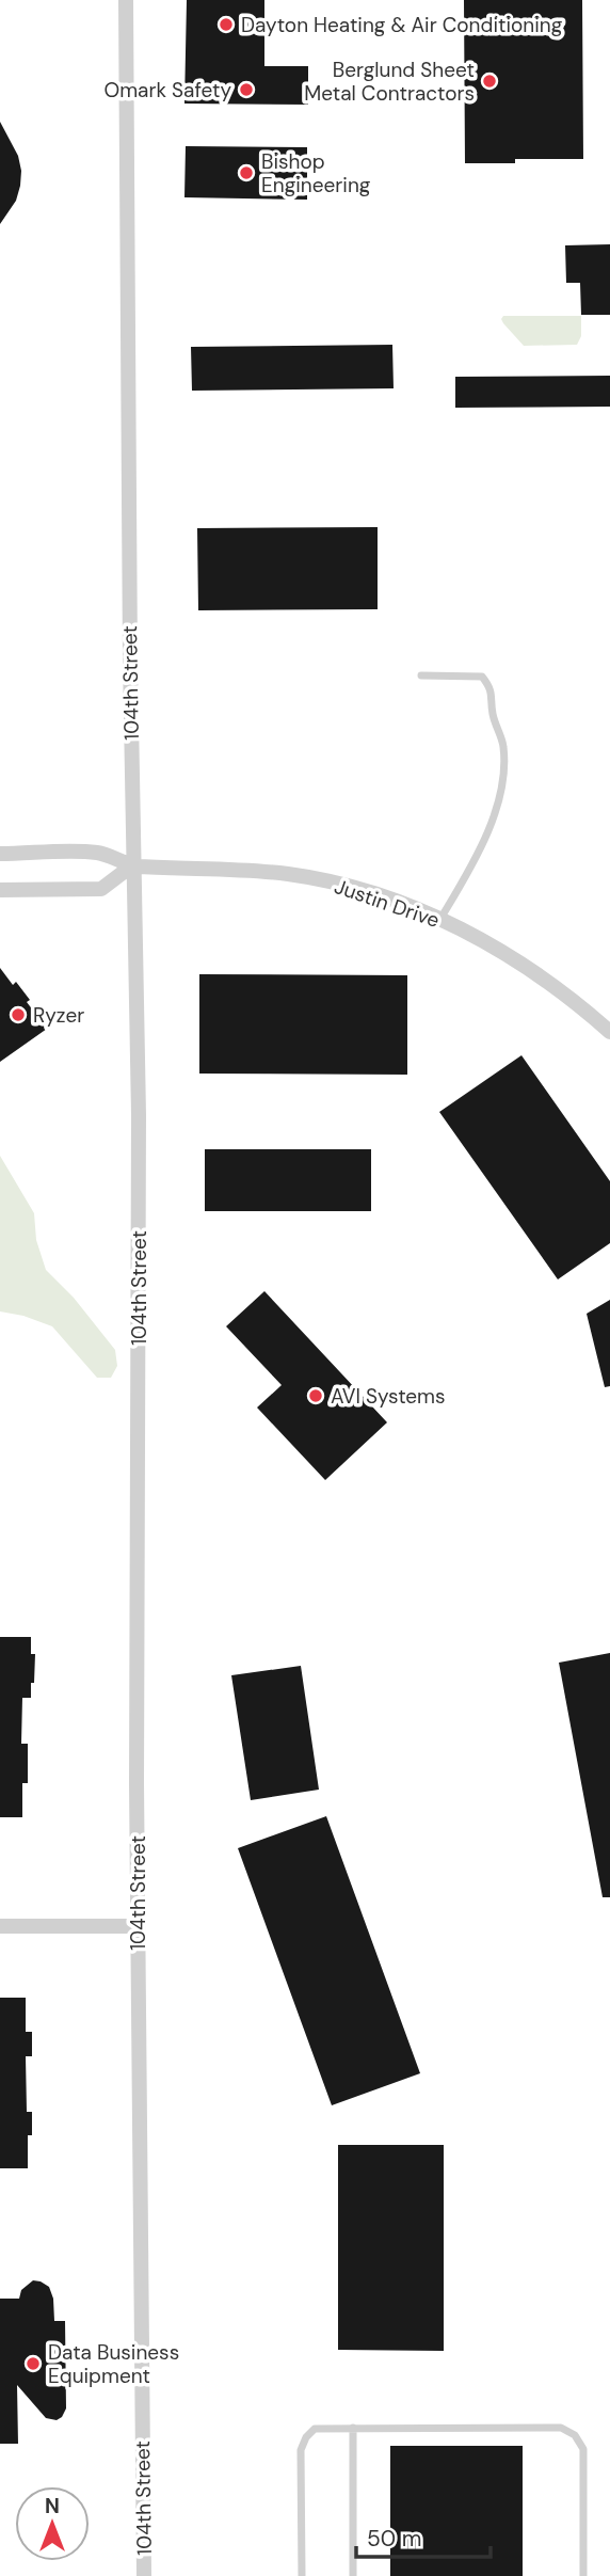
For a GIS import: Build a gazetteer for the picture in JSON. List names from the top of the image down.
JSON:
{
  "streets": {
    "street": ["104th Street", "Justin Drive"]
  },
  "crossings": [
    ["104th Street", "Justin Drive"]
  ],
  "places": [
    "Dayton Heating & Air Conditioning",
    "Berglund Sheet Metal Contractors",
    "Omark Safety",
    "Bishop Engineering",
    "Ryzer",
    "AVI Systems",
    "Data Business Equipment"
  ],
  "scale_bar": "50 m",
  "north": "top"
}
